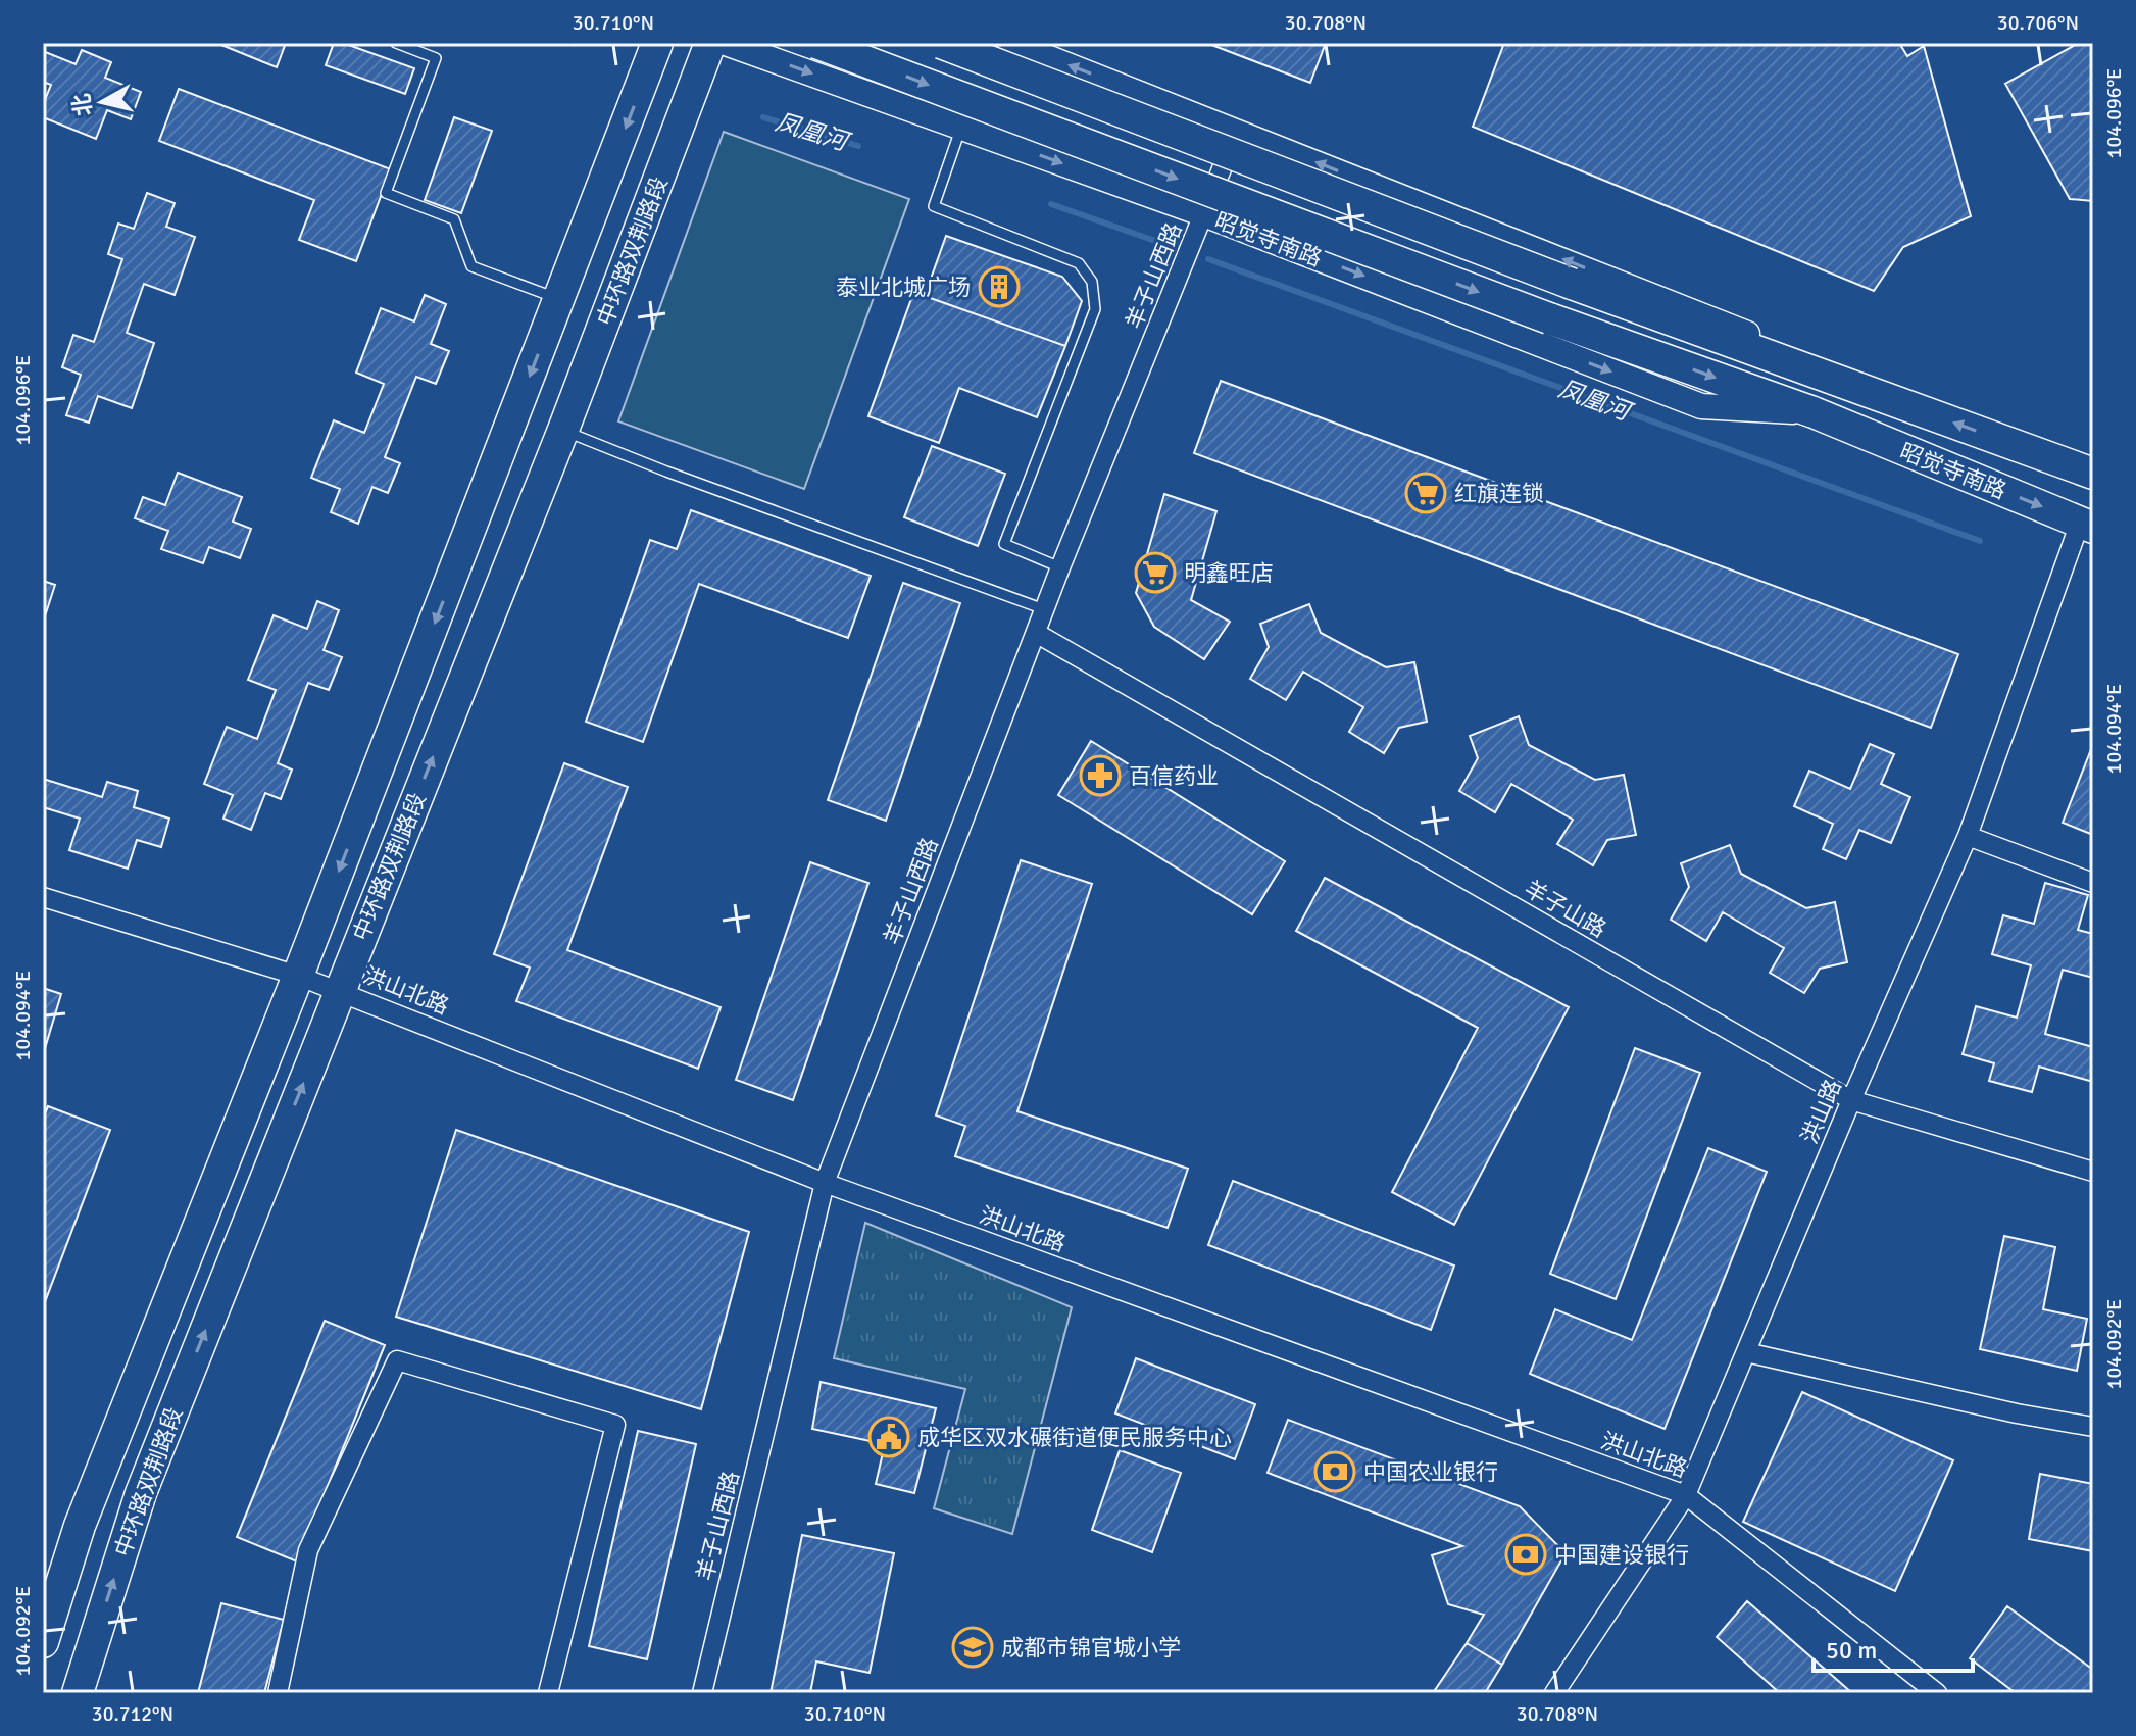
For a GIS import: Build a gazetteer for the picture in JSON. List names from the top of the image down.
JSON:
{
  "streets": {
    "main road": ["昭觉寺南路", "中环路双荆路段"],
    "street": [
      "羊子山西路",
      "羊子山路",
      "洪山北路",
      "洪山路"
    ]
  },
  "crossings": [
    ["昭觉寺南路", "羊子山西路"],
    ["昭觉寺南路", "洪山路"],
    ["中环路双荆路段", "洪山北路"],
    ["羊子山西路", "羊子山路"],
    ["羊子山西路", "洪山北路"],
    ["羊子山路", "洪山路"],
    ["洪山北路", "洪山路"]
  ],
  "water": ["凤凰河"],
  "places": {
    "building": ["泰业北城广场"],
    "supermarket": ["红旗连锁", "明鑫旺店"],
    "pharmacy": ["百信药业"],
    "public building": ["成华区双水碾街道便民服务中心"],
    "bank": ["中国农业银行", "中国建设银行"],
    "school or university": ["成都市锦官城小学"]
  },
  "scale_bar": "50 m",
  "north": "left",
  "coordinates": [
    "30.710°N",
    "30.708°N",
    "30.706°N",
    "104.096°E",
    "104.094°E",
    "104.092°E",
    "30.712°N"
  ]
}
